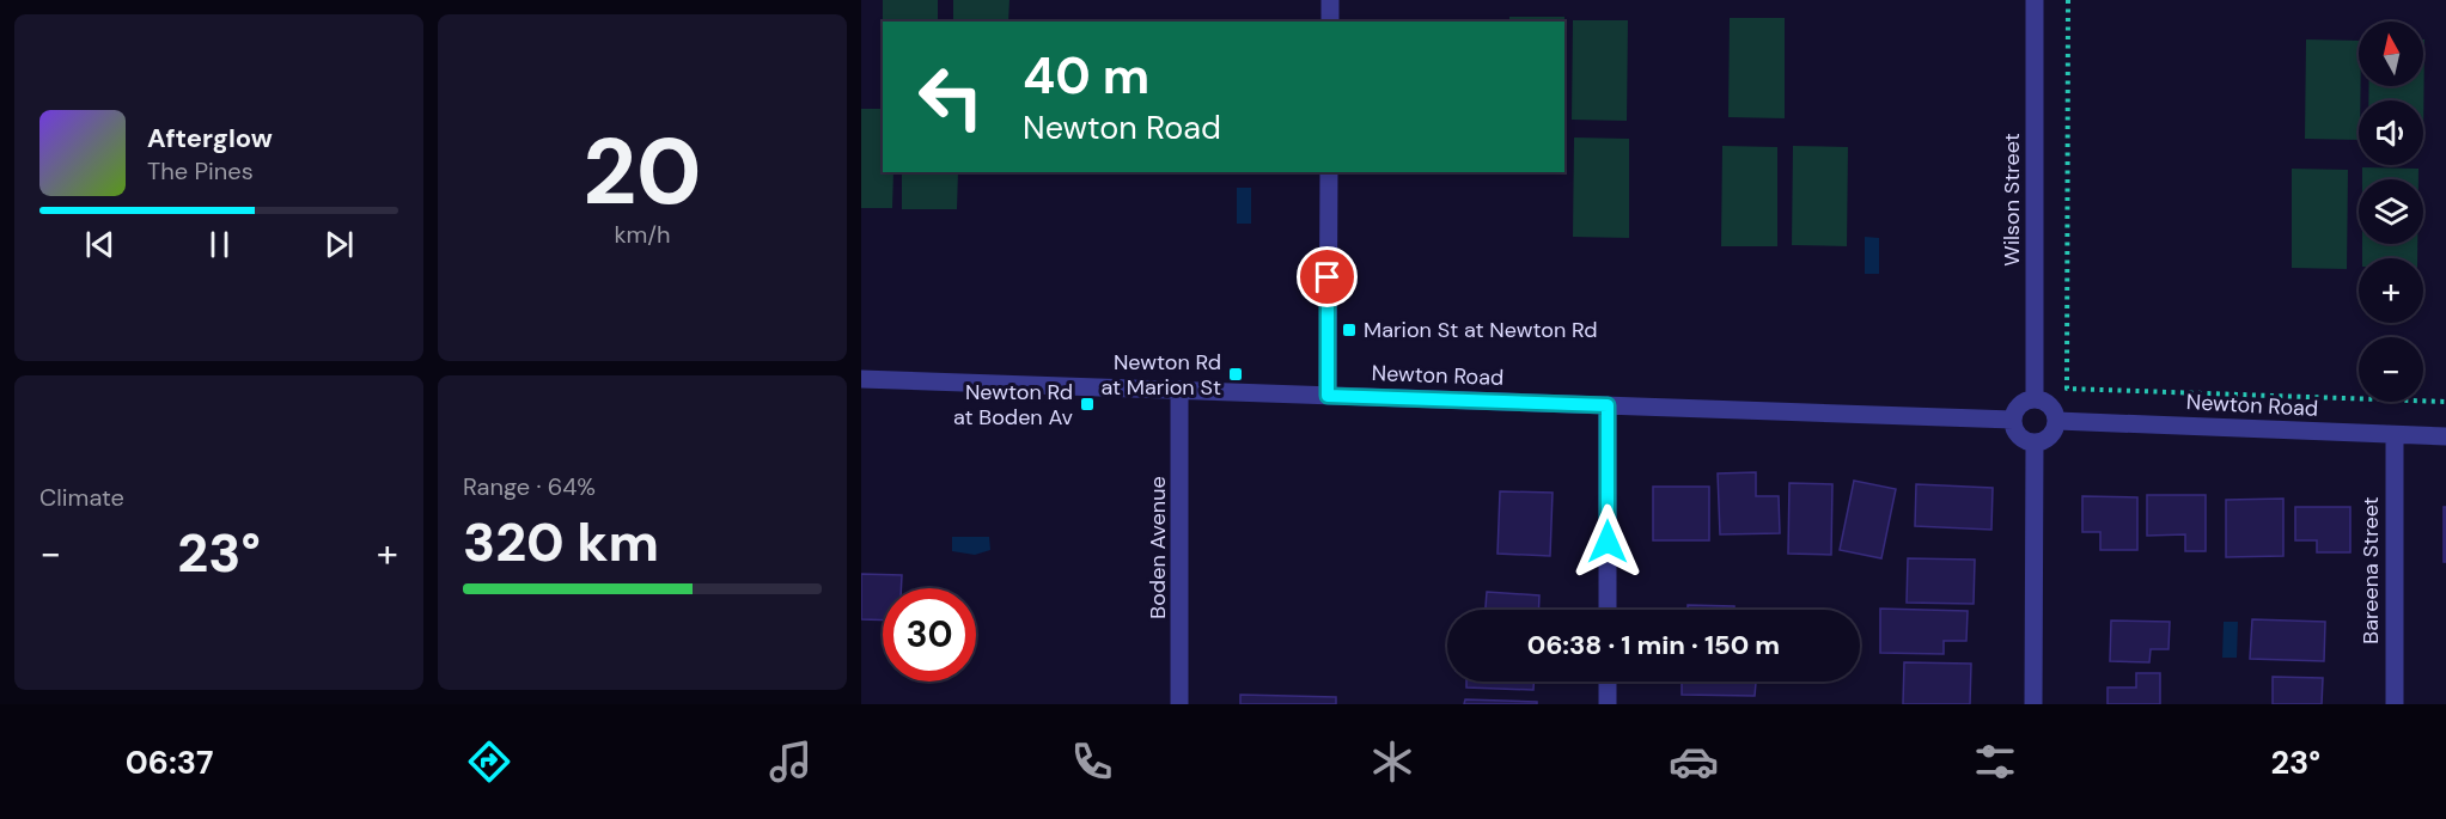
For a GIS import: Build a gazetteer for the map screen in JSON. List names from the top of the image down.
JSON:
{
  "streets": {
    "street": [
      "Wilson Street",
      "Newton Road",
      "Boden Avenue",
      "Bareena Street"
    ]
  },
  "crossings": [
    ["Wilson Street", "Newton Road"],
    ["Newton Road", "Boden Avenue"],
    ["Newton Road", "Bareena Street"]
  ],
  "places": {
    "transit": ["Marion St at Newton Rd", "Newton Rd at Marion St", "Newton Rd at Boden Av"]
  },
  "north": "top",
  "page": {
    "tile": [
      ["20", "km/h"],
      "Climate",
      ["Range · 64%", "320 km"]
    ],
    "map_buttons": ["+", "−"],
    "turn": ["40 m", "Newton Road"],
    "song": ["Afterglow", "The Pines"],
    "heat": ["−", "23°", "+"],
    "limit": "30",
    "trip": "06:38 · 1 min · 150 m",
    "tabs": ["06:37", "23°"]
  }
}
